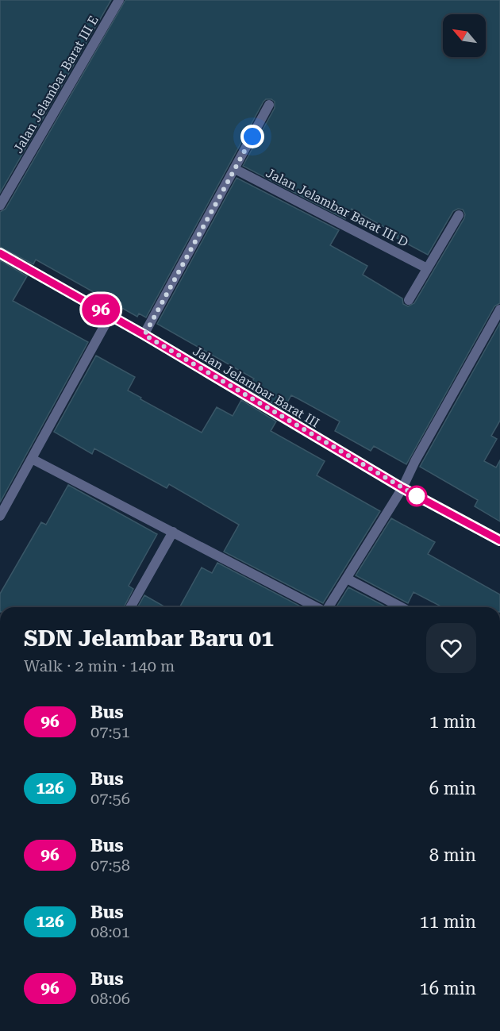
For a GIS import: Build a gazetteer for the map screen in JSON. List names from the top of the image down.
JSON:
{
  "streets": {
    "street": ["Jalan Jelambar Barat III E", "Jalan Jelambar Barat III D", "Jalan Jelambar Barat III"]
  },
  "lines": ["bus line 96"],
  "north": "top left",
  "page": {
    "on_map": "96",
    "heading": ["SDN Jelambar Baru 01", "Walk · 2 min · 140 m"],
    "list": [
      {
        "mark": "96",
        "name": "Bus",
        "note": "07:51",
        "value": "1 min"
      },
      {
        "mark": "126",
        "name": "Bus",
        "note": "07:56",
        "value": "6 min"
      },
      {
        "mark": "96",
        "name": "Bus",
        "note": "07:58",
        "value": "8 min"
      },
      {
        "mark": "126",
        "name": "Bus",
        "note": "08:01",
        "value": "11 min"
      },
      {
        "mark": "96",
        "name": "Bus",
        "note": "08:06",
        "value": "16 min"
      }
    ]
  }
}
